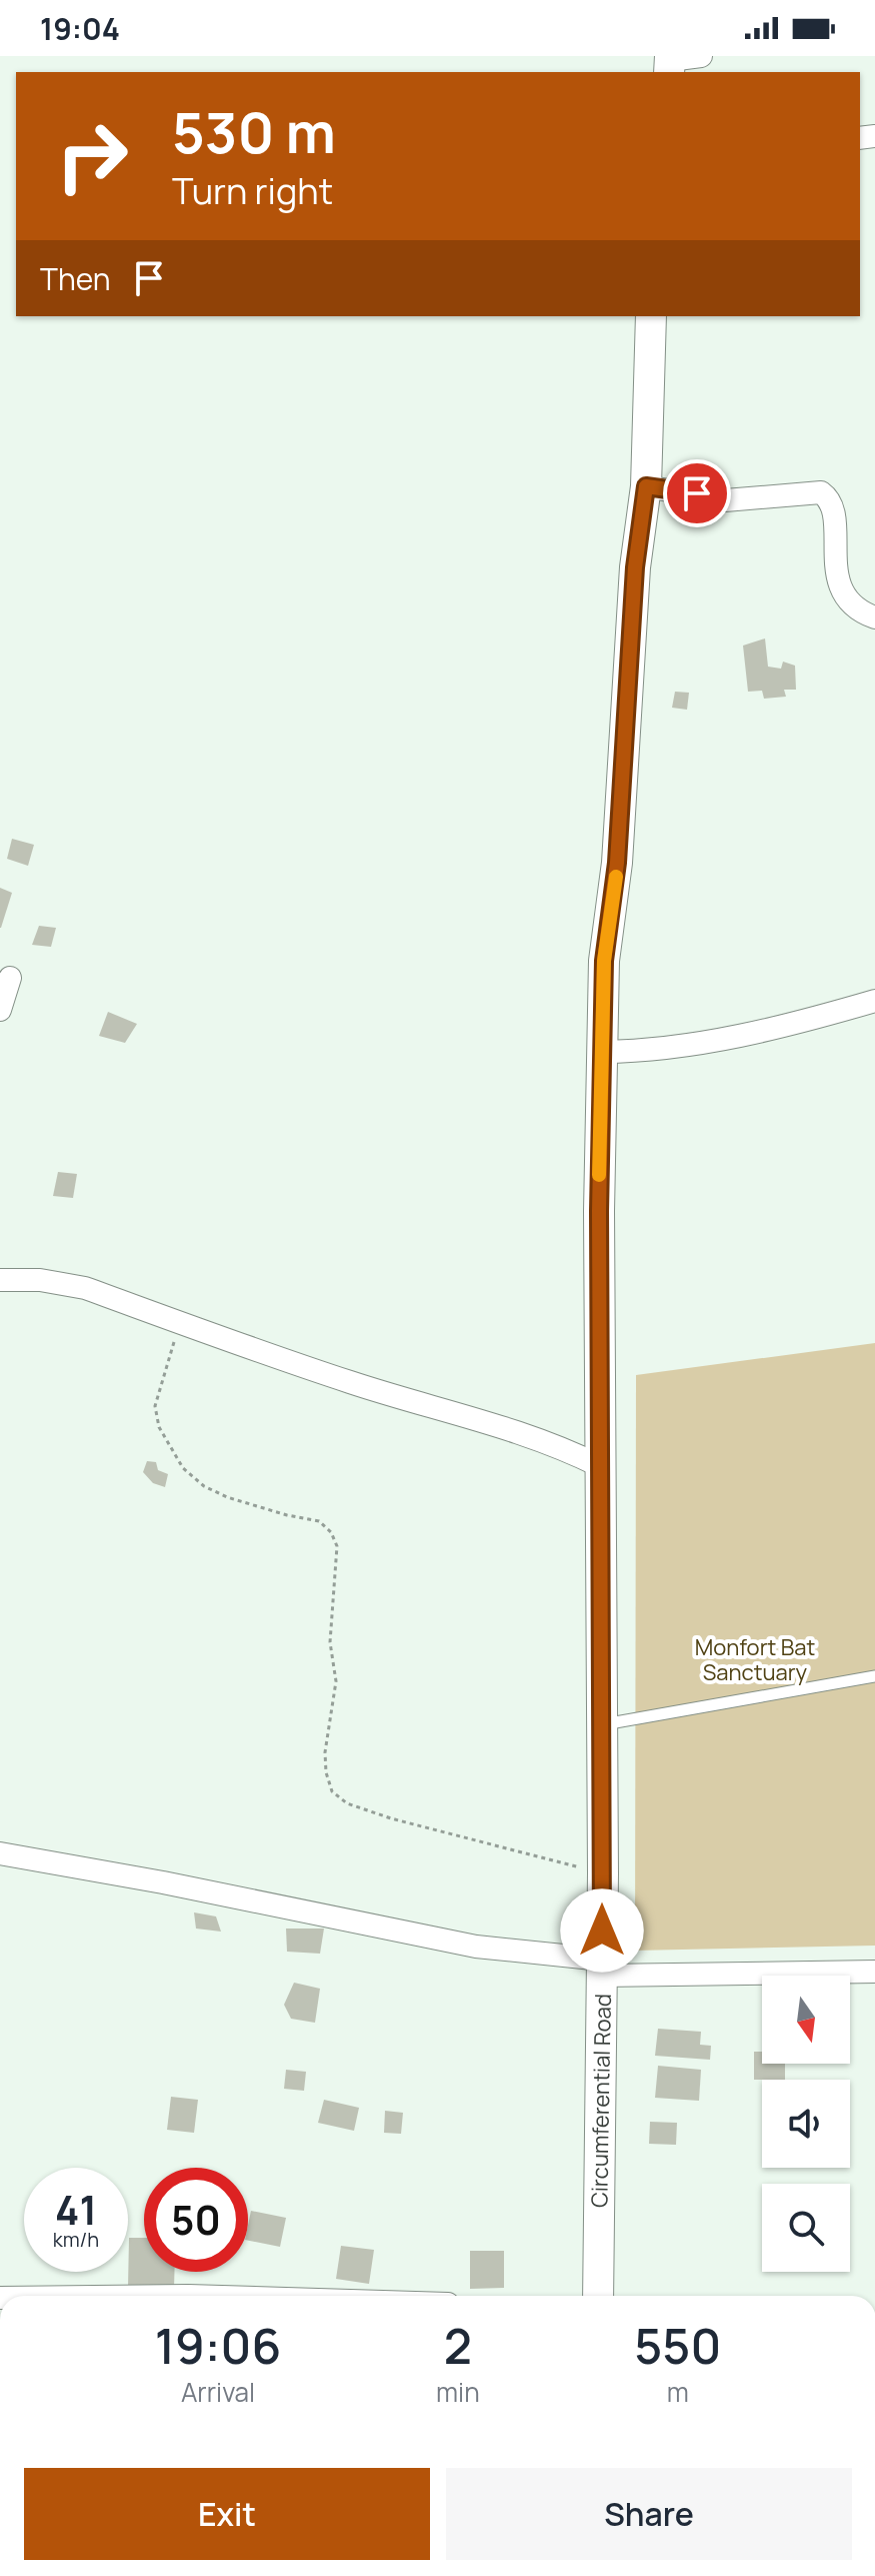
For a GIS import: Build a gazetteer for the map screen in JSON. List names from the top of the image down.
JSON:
{
  "streets": {
    "main road": ["Circumferential Road"]
  },
  "parks": ["Monfort Bat Sanctuary"],
  "north": "bottom",
  "page": {
    "status": "19:04",
    "turn": ["530 m", "Turn right"],
    "then": "Then",
    "speed": "41 km/h",
    "limit": "50",
    "eta": [
      "19:06",
      "Arrival",
      "2",
      "min",
      "550",
      "m"
    ],
    "buttons": ["Exit", "Share"]
  }
}
